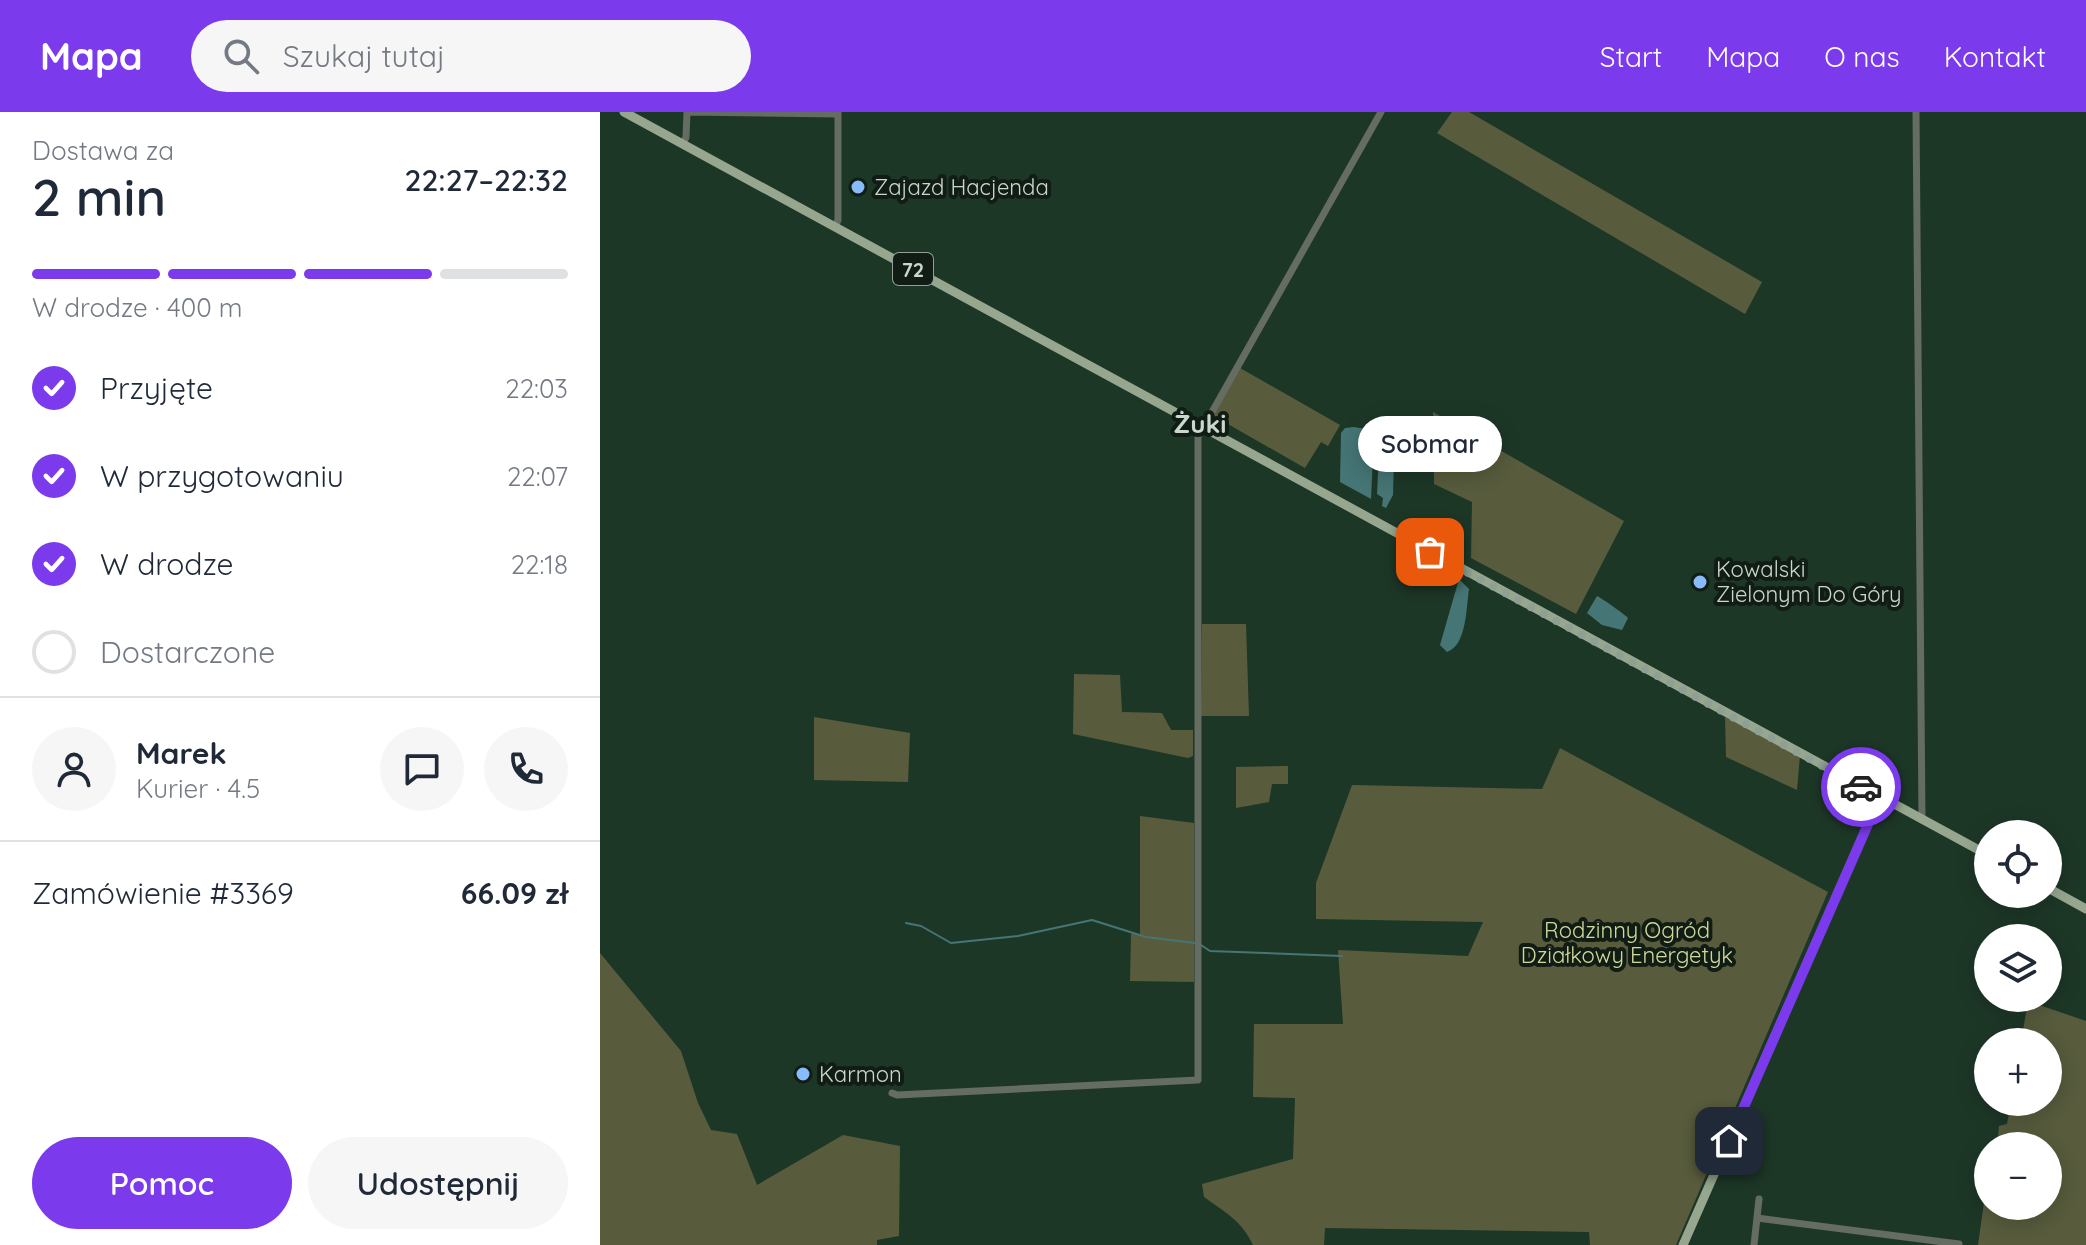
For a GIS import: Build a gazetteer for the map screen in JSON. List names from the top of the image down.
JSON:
{
  "streets": {
    "main road": ["72"]
  },
  "districts": ["Żuki"],
  "parks": ["Rodzinny Ogród Działkowy Energetyk"],
  "places": [
    "Zajazd Hacjenda",
    "Sobmar",
    "Kowalski Zielonym Do Góry",
    "Karmon"
  ],
  "page": {
    "header": "Mapa",
    "search": "Szukaj tutaj",
    "nav": [
      "Start",
      "Mapa",
      "O nas",
      "Kontakt"
    ],
    "heading": ["2 min", "Dostawa za", "22:27–22:32"],
    "panel": [
      "Marek",
      "Kurier · 4.5",
      "Zamówienie #3369",
      "66.09 zł"
    ],
    "bar": "W drodze · 400 m",
    "list": [
      ["Przyjęte", "22:03"],
      ["W przygotowaniu", "22:07"],
      ["W drodze", "22:18"],
      "Dostarczone"
    ],
    "bubble": "Sobmar",
    "map_buttons": ["+", "−"],
    "buttons": ["Pomoc", "Udostępnij"]
  }
}
